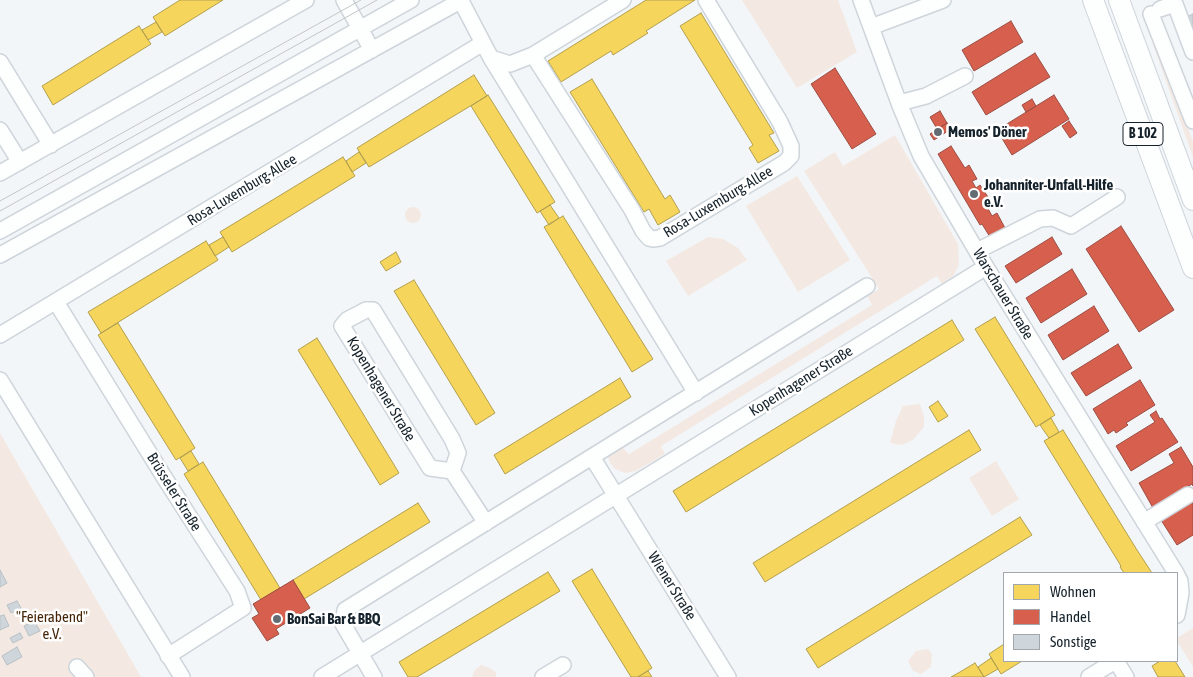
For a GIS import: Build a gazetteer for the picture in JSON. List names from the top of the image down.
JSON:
{
  "streets": {
    "main road": ["B 102"],
    "street": [
      "Rosa-Luxemburg-Allee",
      "Warschauer Straße",
      "Kopenhagener Straße",
      "Brüsseler Straße",
      "Wiener Straße"
    ]
  },
  "crossings": [
    ["Rosa-Luxemburg-Allee", "Brüsseler Straße"],
    ["Warschauer Straße", "Kopenhagener Straße"],
    ["Kopenhagener Straße", "Wiener Straße"]
  ],
  "parks": ["\"Feierabend\" e.V."],
  "places": ["Memos' Döner", "Johanniter-Unfall-Hilfe e.V.", "BonSai Bar & BBQ"],
  "legend": ["Wohnen", "Handel", "Sonstige"]
}
